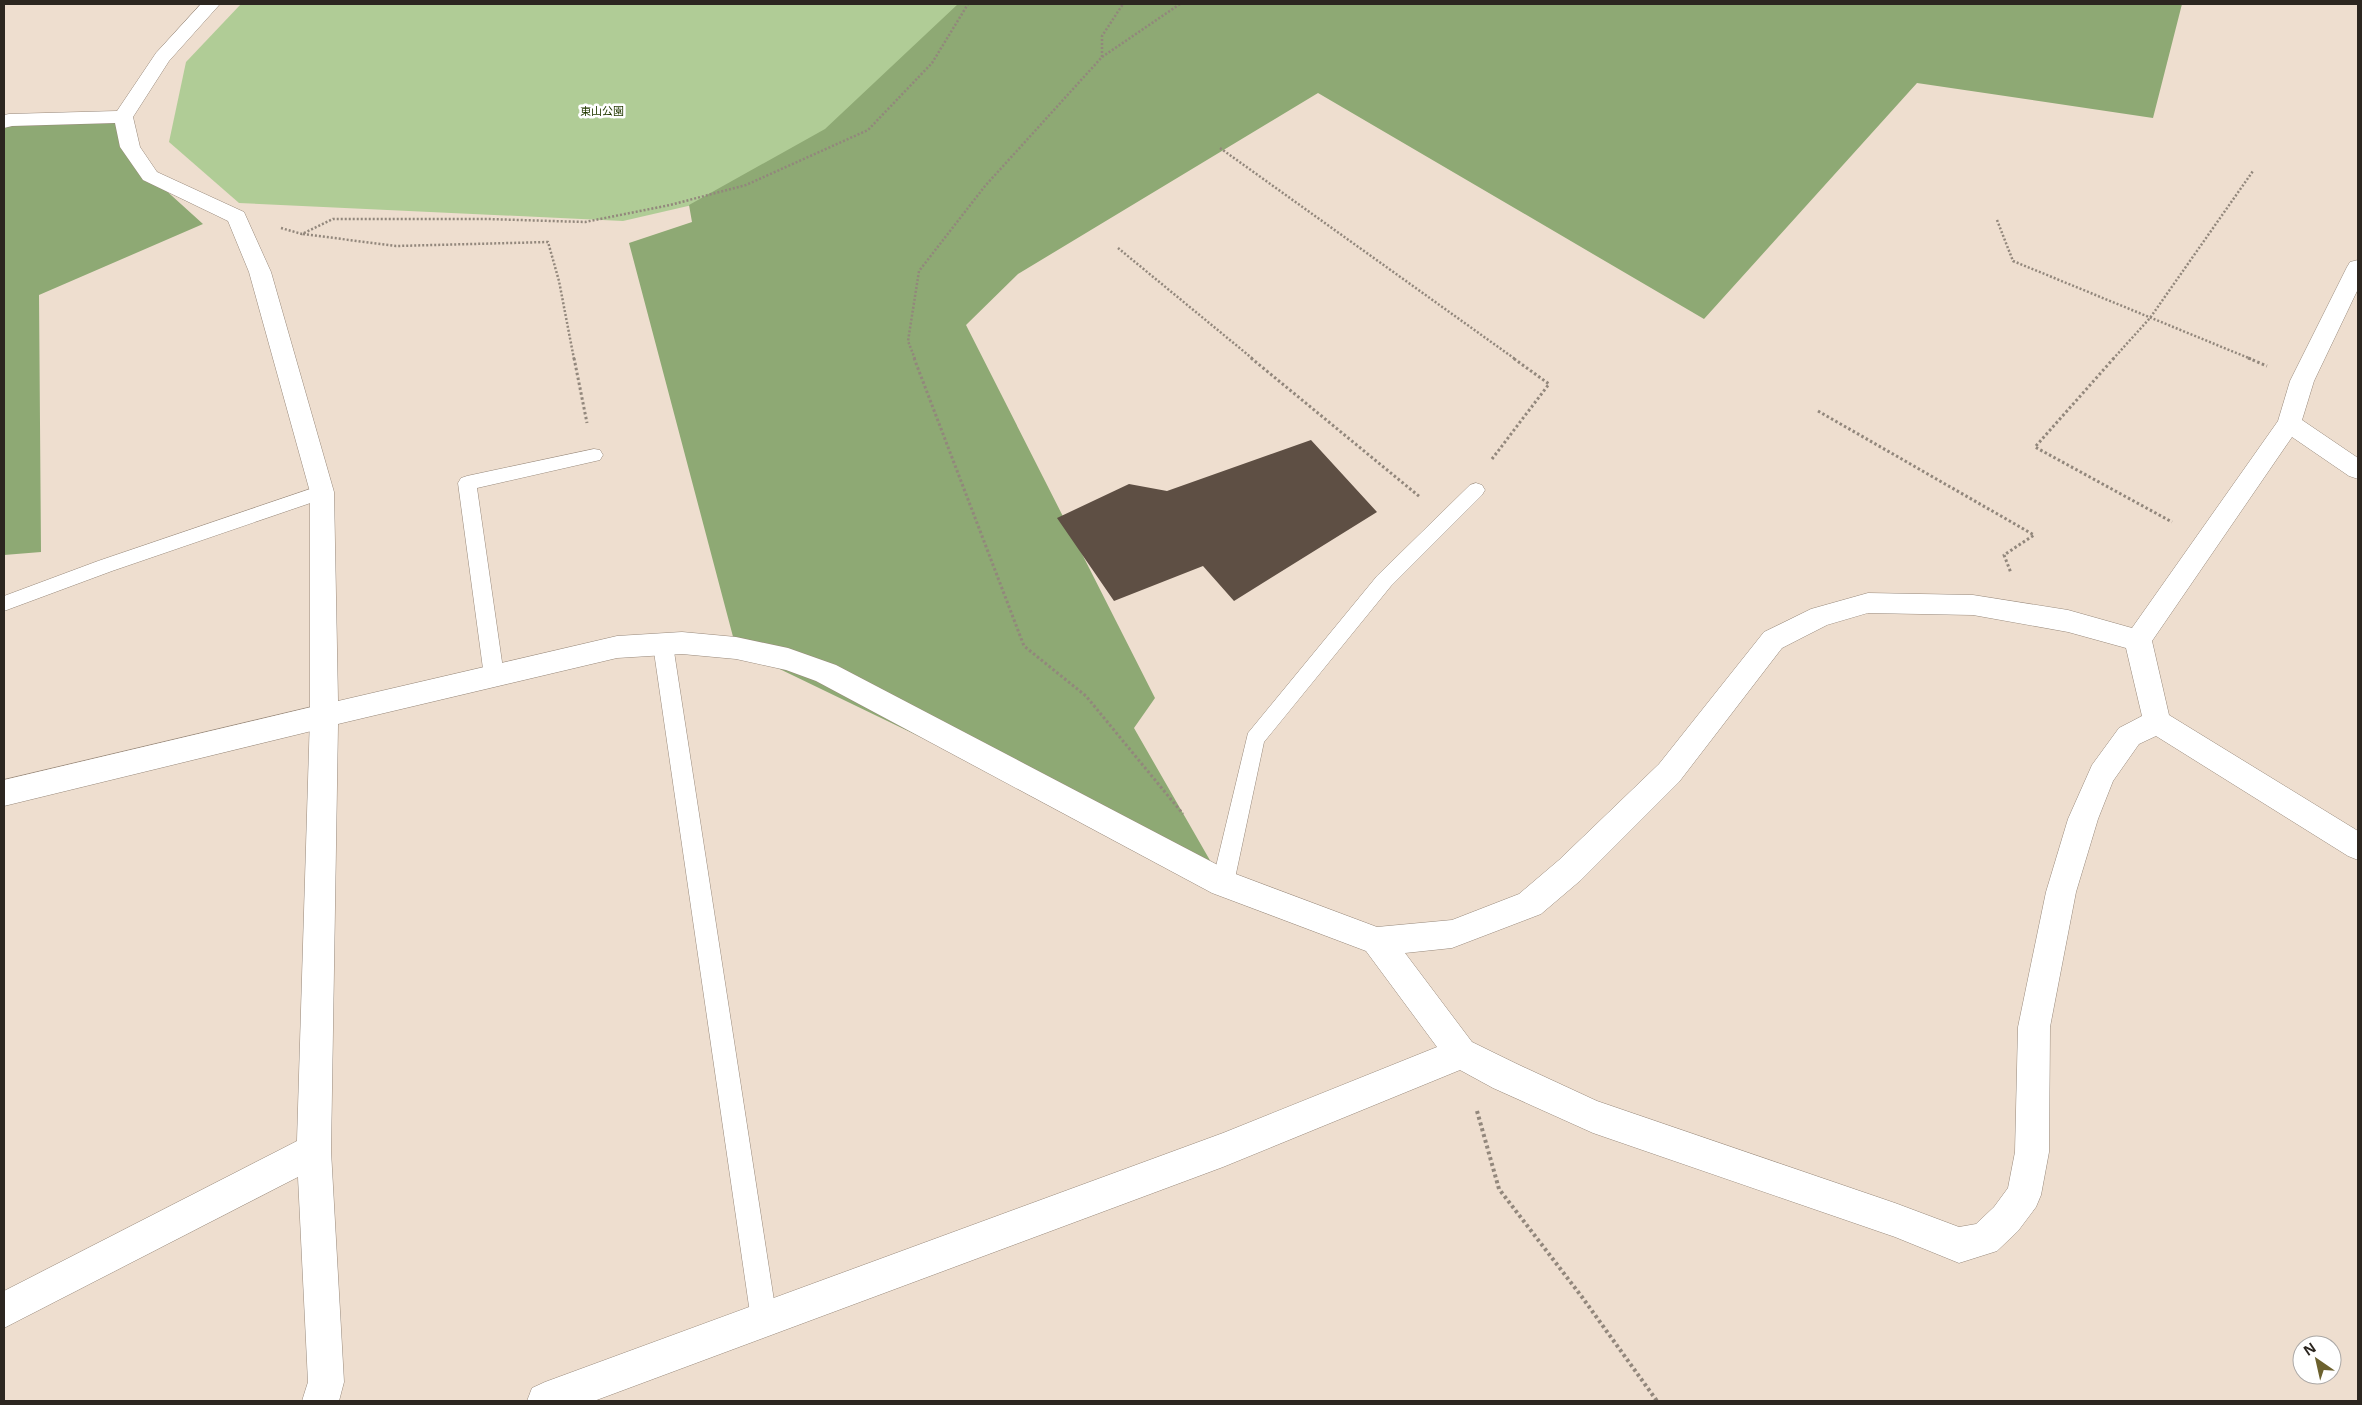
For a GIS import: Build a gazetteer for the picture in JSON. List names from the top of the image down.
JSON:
{
  "parks": ["東山公園"],
  "north": "top left"
}
